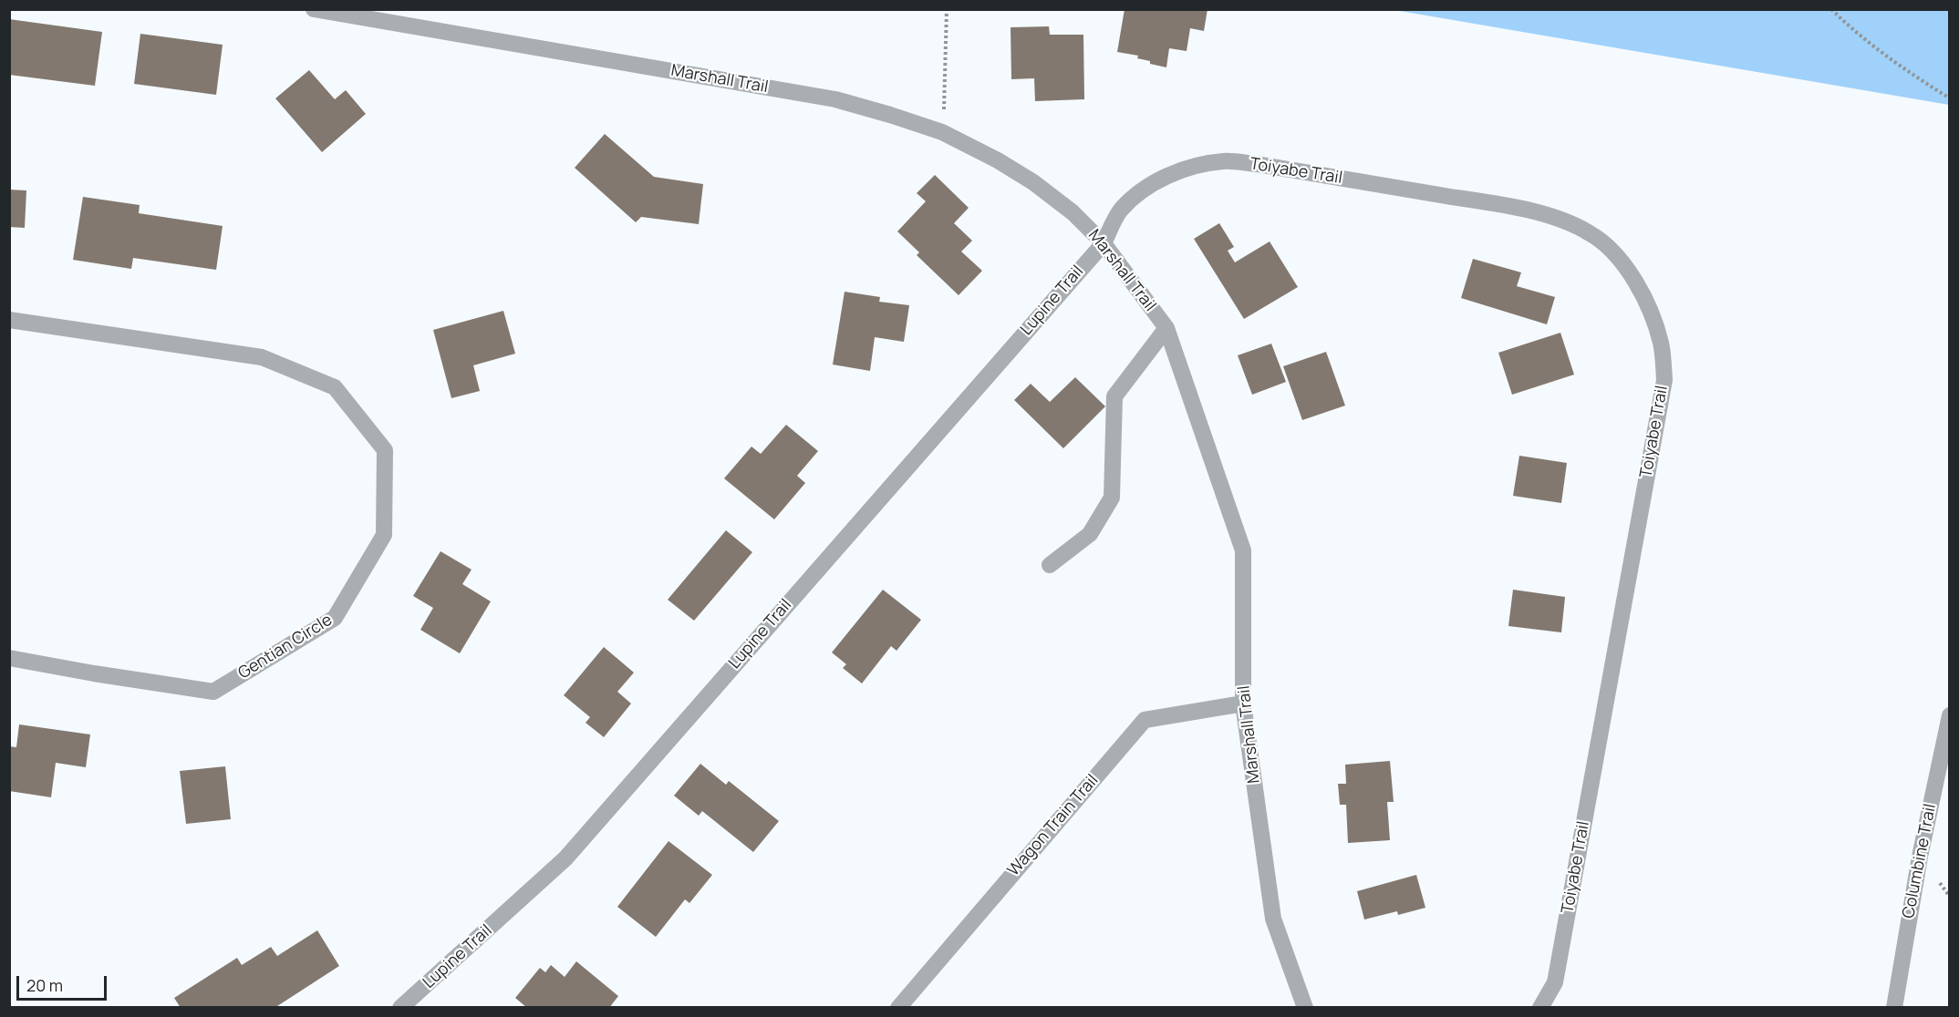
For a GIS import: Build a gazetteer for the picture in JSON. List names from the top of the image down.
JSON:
{
  "streets": {
    "street": [
      "Marshall Trail",
      "Toiyabe Trail",
      "Lupine Trail",
      "Gentian Circle",
      "Wagon Train Trail",
      "Columbine Trail"
    ]
  },
  "crossings": [
    ["Marshall Trail", "Toiyabe Trail"],
    ["Marshall Trail", "Lupine Trail"],
    ["Marshall Trail", "Wagon Train Trail"],
    ["Toiyabe Trail", "Lupine Trail"]
  ],
  "scale_bar": "20 m"
}
